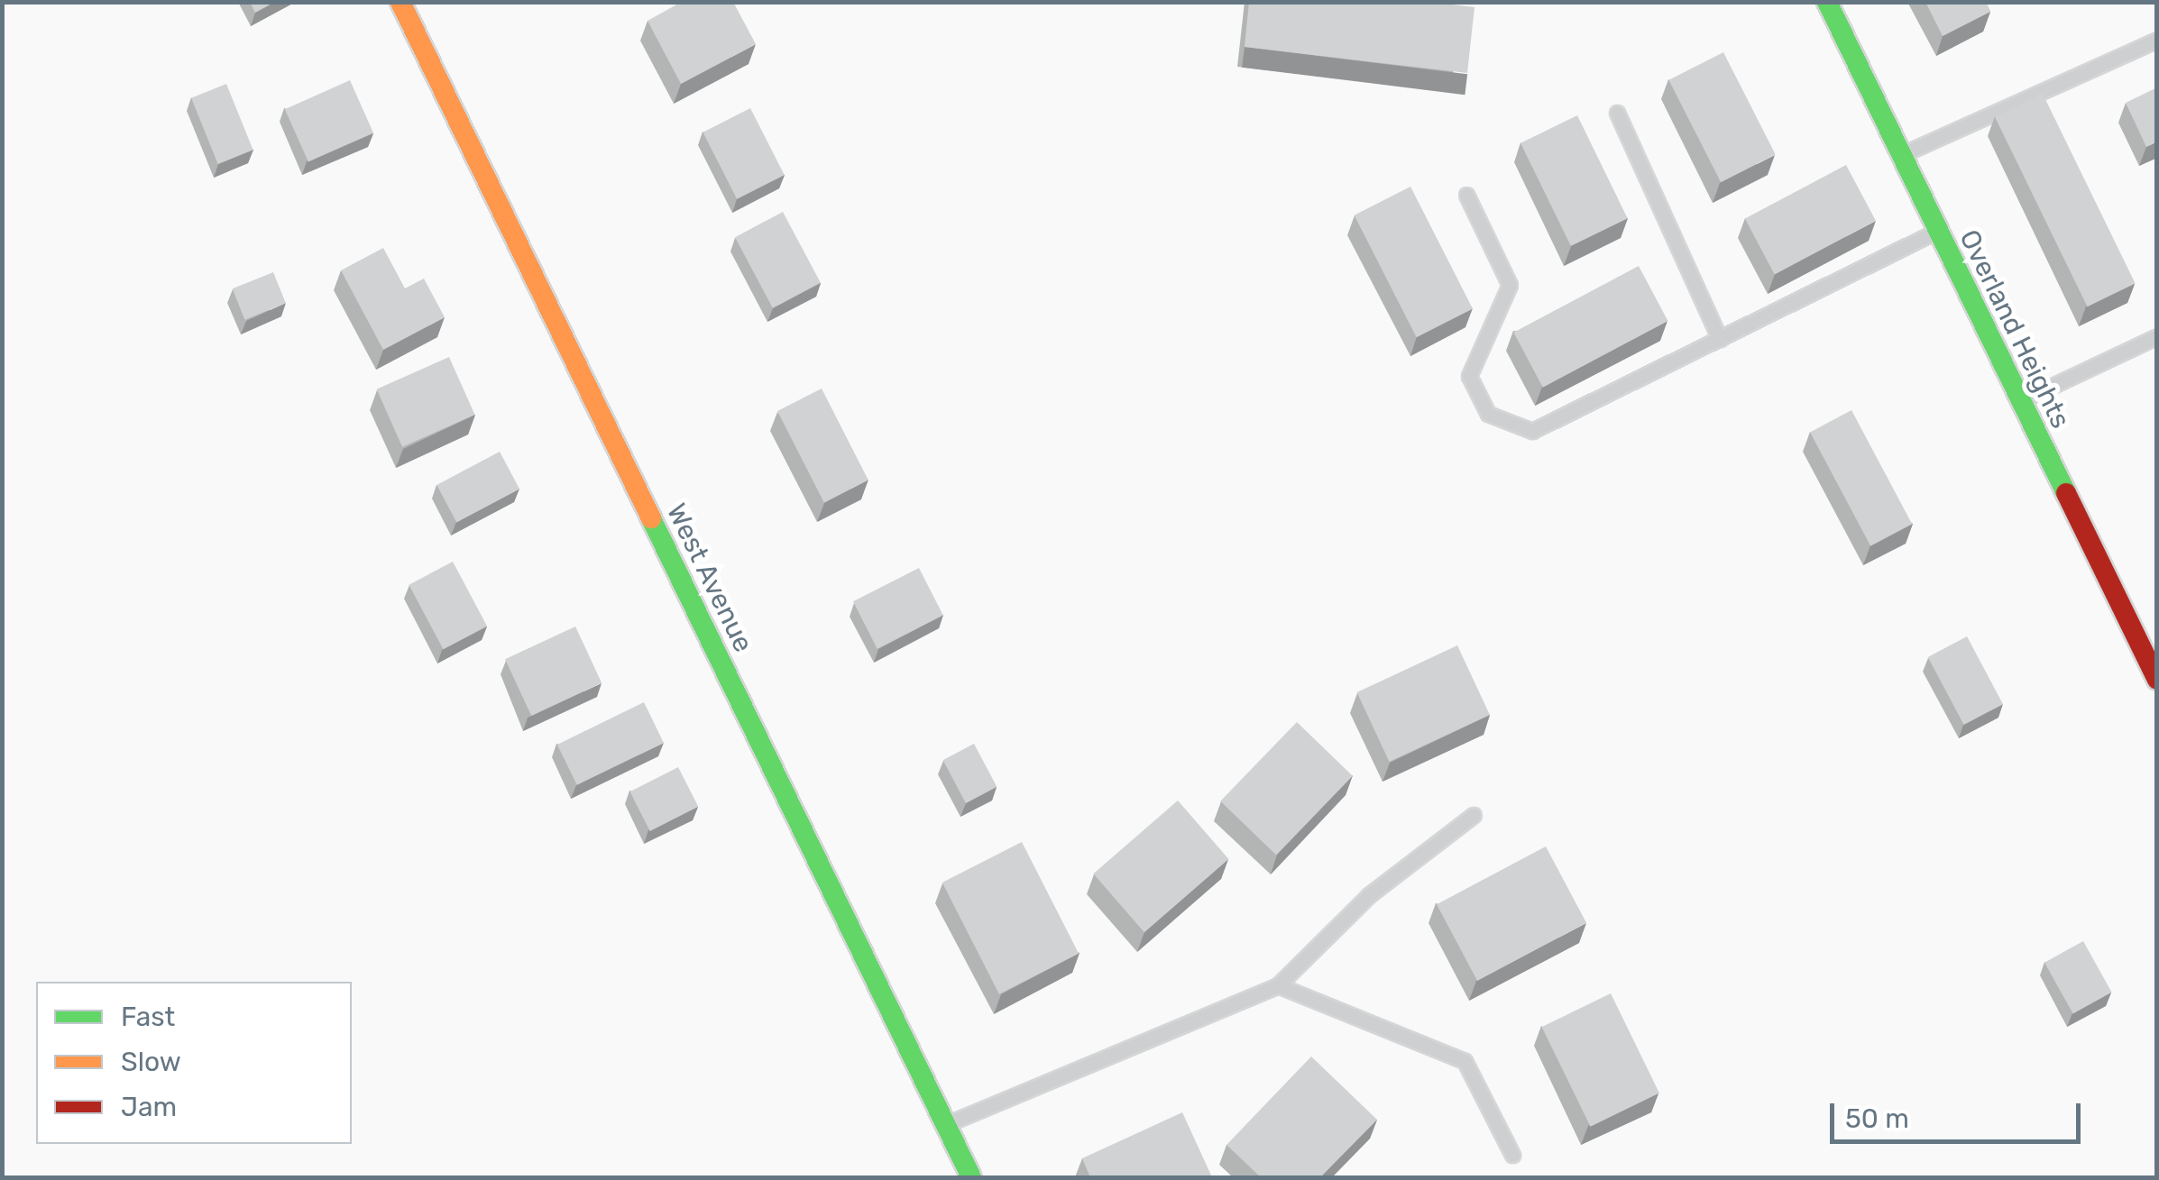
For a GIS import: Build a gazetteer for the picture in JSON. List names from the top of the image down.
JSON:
{
  "streets": {
    "street": ["Overland Heights", "West Avenue"]
  },
  "legend": ["Fast", "Slow", "Jam"],
  "scale_bar": "50 m"
}
